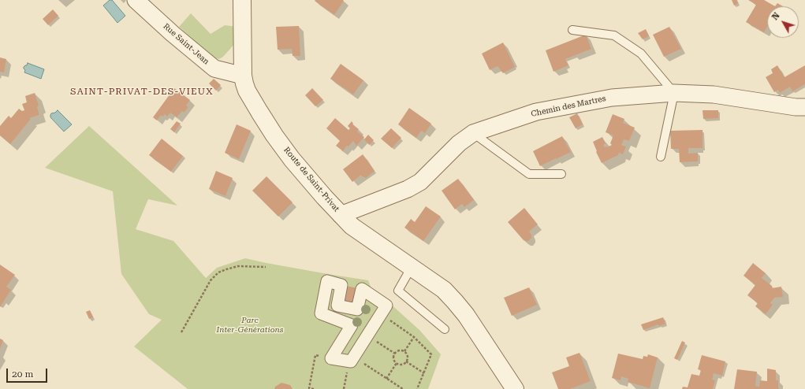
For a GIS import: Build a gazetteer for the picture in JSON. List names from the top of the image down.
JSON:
{
  "streets": {
    "street": ["Rue Saint-Jean", "Chemin des Martres", "Route de Saint-Privat"]
  },
  "crossings": [
    ["Rue Saint-Jean", "Route de Saint-Privat"],
    ["Chemin des Martres", "Route de Saint-Privat"]
  ],
  "districts": ["SAINT-PRIVAT-DES-VIEUX"],
  "parks": ["Parc Inter-Générations"],
  "scale_bar": "20 m",
  "north": "top left"
}
